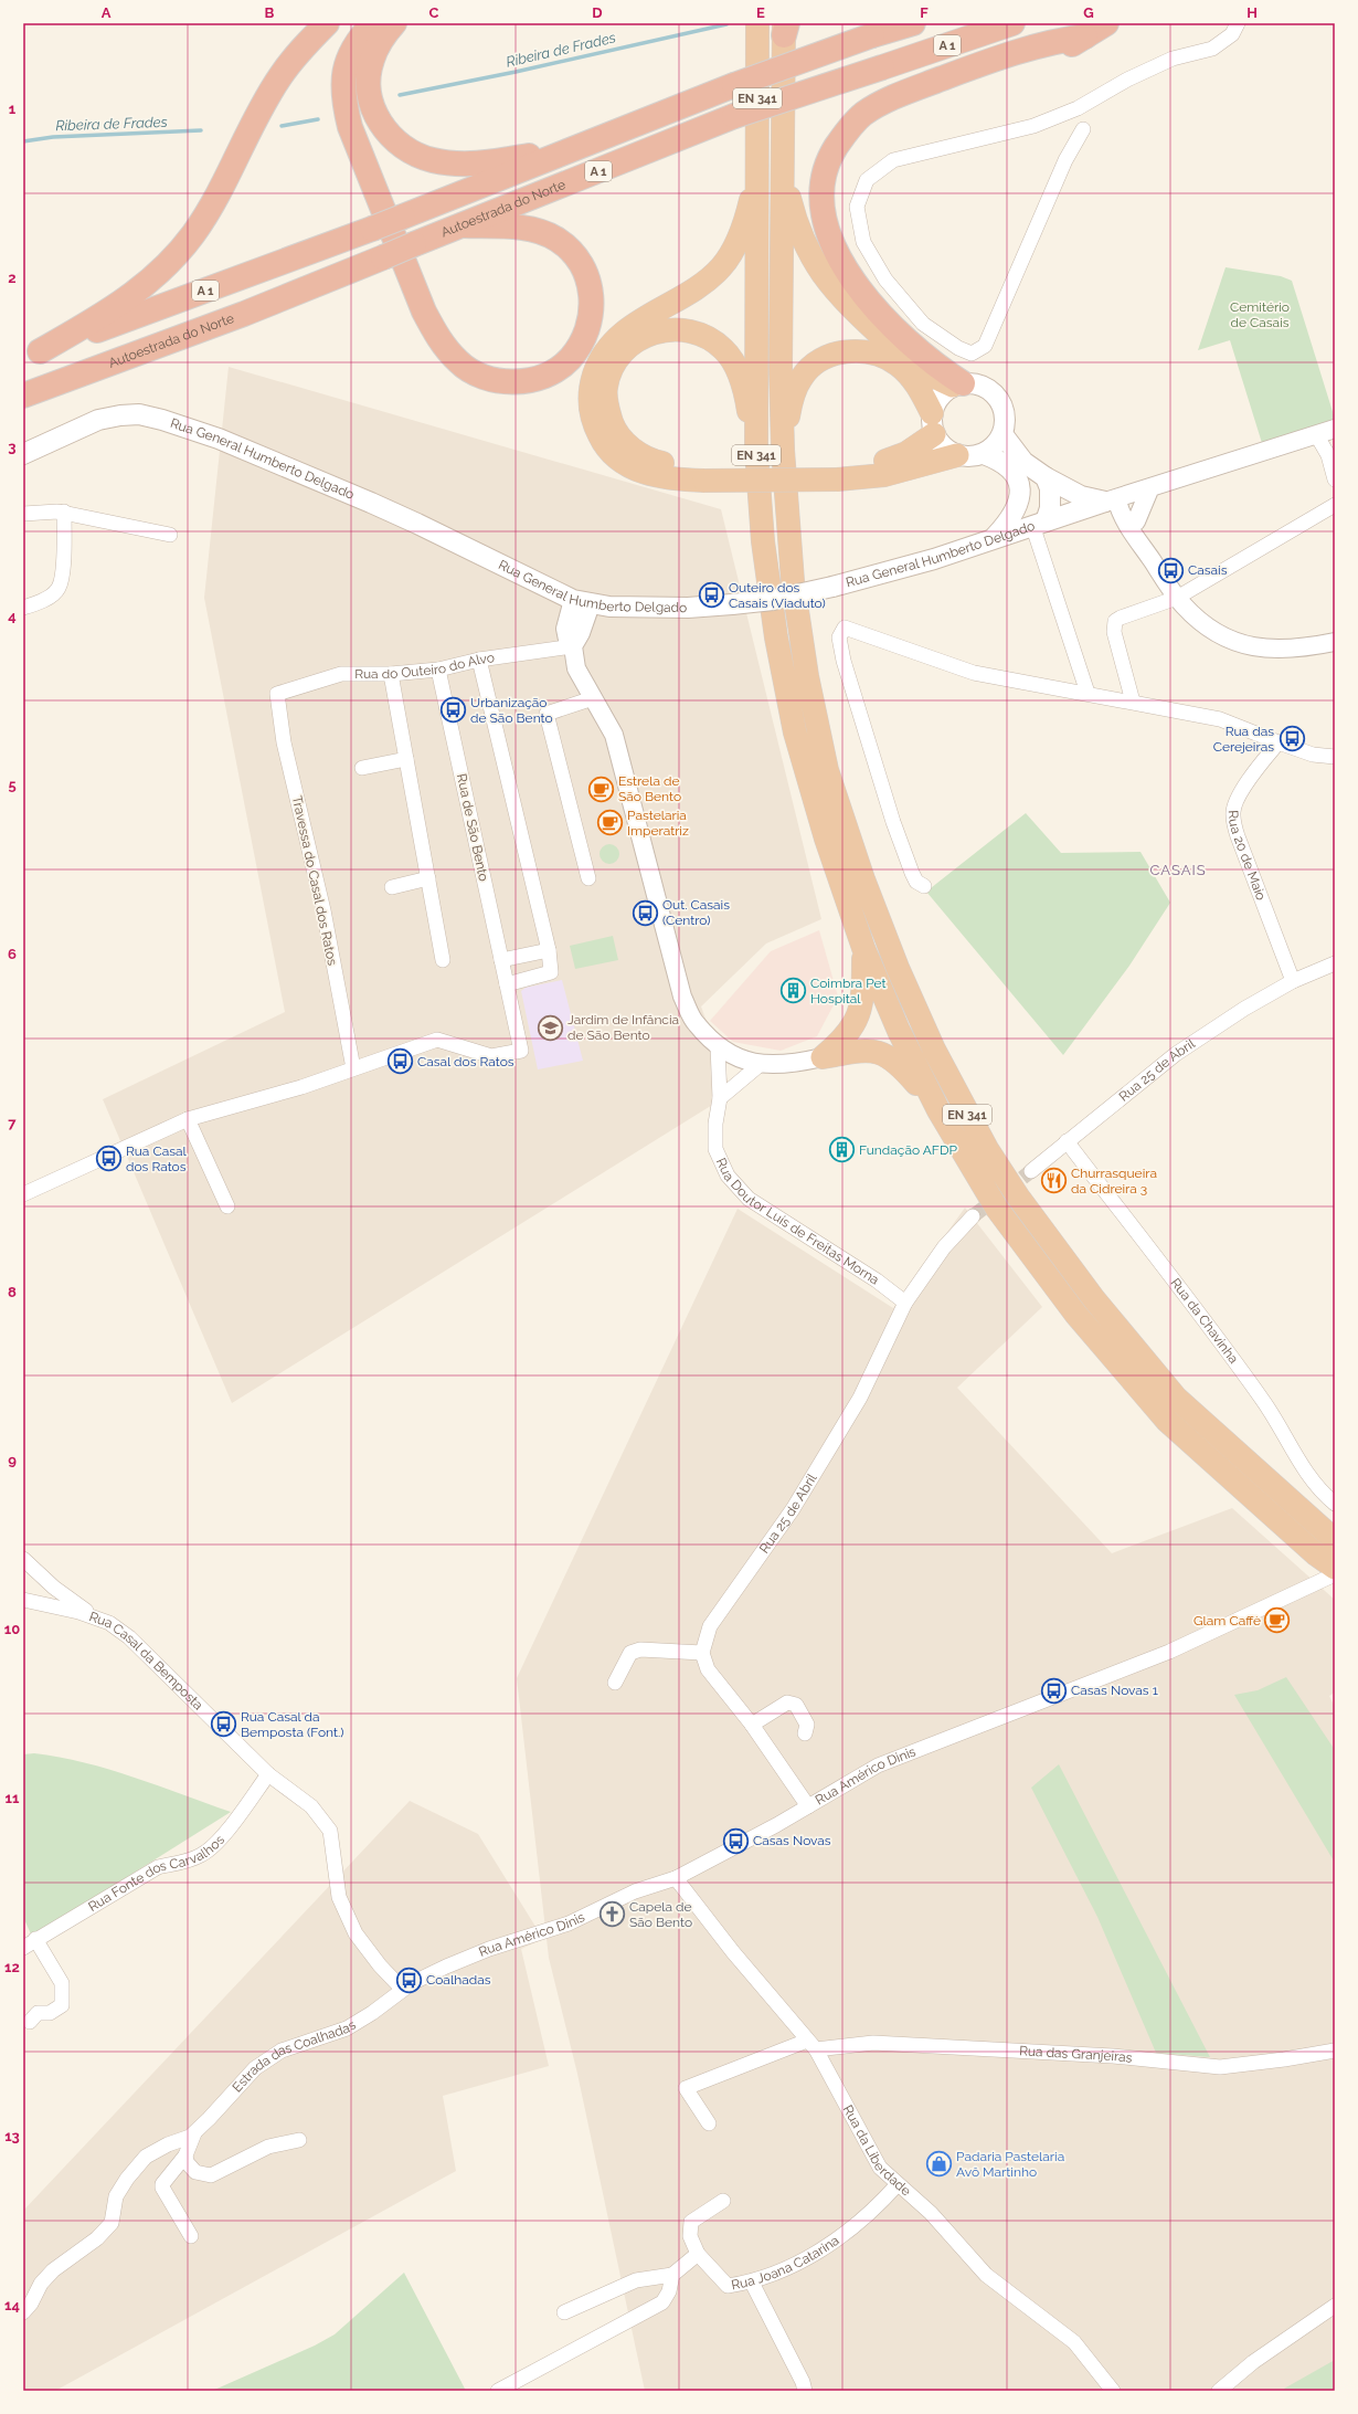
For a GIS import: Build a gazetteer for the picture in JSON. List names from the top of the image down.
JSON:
{
  "streets": {
    "highway": ["A 1", "EN 341", "Autoestrada do Norte"],
    "main road": ["Rua General Humberto Delgado"],
    "street": [
      "Rua do Outeiro do Alvo",
      "Rua de São Bento",
      "Rua 20 de Maio",
      "Travessa do Casal dos Ratos",
      "Rua 25 de Abril",
      "Rua Doutor Luís de Freitas Morna",
      "Rua da Chavinha",
      "Rua Casal da Bemposta",
      "Rua Américo Dinis",
      "Rua Fonte dos Carvalhos",
      "Rua das Granjeiras",
      "Estrada das Coalhadas",
      "Rua da Liberdade",
      "Rua Joana Catarina"
    ]
  },
  "crossings": [
    ["Rua do Outeiro do Alvo", "Rua de São Bento"],
    ["Rua do Outeiro do Alvo", "Travessa do Casal dos Ratos"],
    ["Rua 20 de Maio", "Rua 25 de Abril"],
    ["Rua 25 de Abril", "Rua Doutor Luís de Freitas Morna"],
    ["Rua 25 de Abril", "Rua da Chavinha"],
    ["Rua Casal da Bemposta", "Rua Américo Dinis"],
    ["Rua Casal da Bemposta", "Rua Fonte dos Carvalhos"],
    ["Rua Casal da Bemposta", "Estrada das Coalhadas"],
    ["Rua Américo Dinis", "Estrada das Coalhadas"],
    ["Rua Américo Dinis", "Rua da Liberdade"],
    ["Rua das Granjeiras", "Rua da Liberdade"],
    ["Rua da Liberdade", "Rua Joana Catarina"]
  ],
  "districts": ["CASAIS"],
  "water": ["Ribeira de Frades"],
  "parks": ["Cemitério de Casais"],
  "places": {
    "bus stop": [
      "Casais",
      "Outeiro dos Casais (Viaduto)",
      "Urbanização de São Bento",
      "Rua das Cerejeiras",
      "Out. Casais (Centro)",
      "Casal dos Ratos",
      "Rua Casal dos Ratos",
      "Casas Novas 1",
      "Rua Casal da Bemposta (Font.)",
      "Casas Novas",
      "Coalhadas"
    ],
    "cafe": ["Estrela de São Bento", "Pastelaria Imperatriz", "Glam Caffè"],
    "building": ["Coimbra Pet Hospital", "Fundação AFDP"],
    "school or university": ["Jardim de Infância de São Bento"],
    "restaurant": ["Churrasqueira da Cidreira 3"],
    "church": ["Capela de São Bento"],
    "shop": ["Padaria Pastelaria Avô Martinho"]
  },
  "grid": {
    "columns": [
      "A",
      "B",
      "C",
      "D",
      "E",
      "F",
      "G",
      "H"
    ],
    "rows": [
      "1",
      "2",
      "3",
      "4",
      "5",
      "6",
      "7",
      "8",
      "9",
      "10",
      "11",
      "12",
      "13",
      "14"
    ]
  }
}
